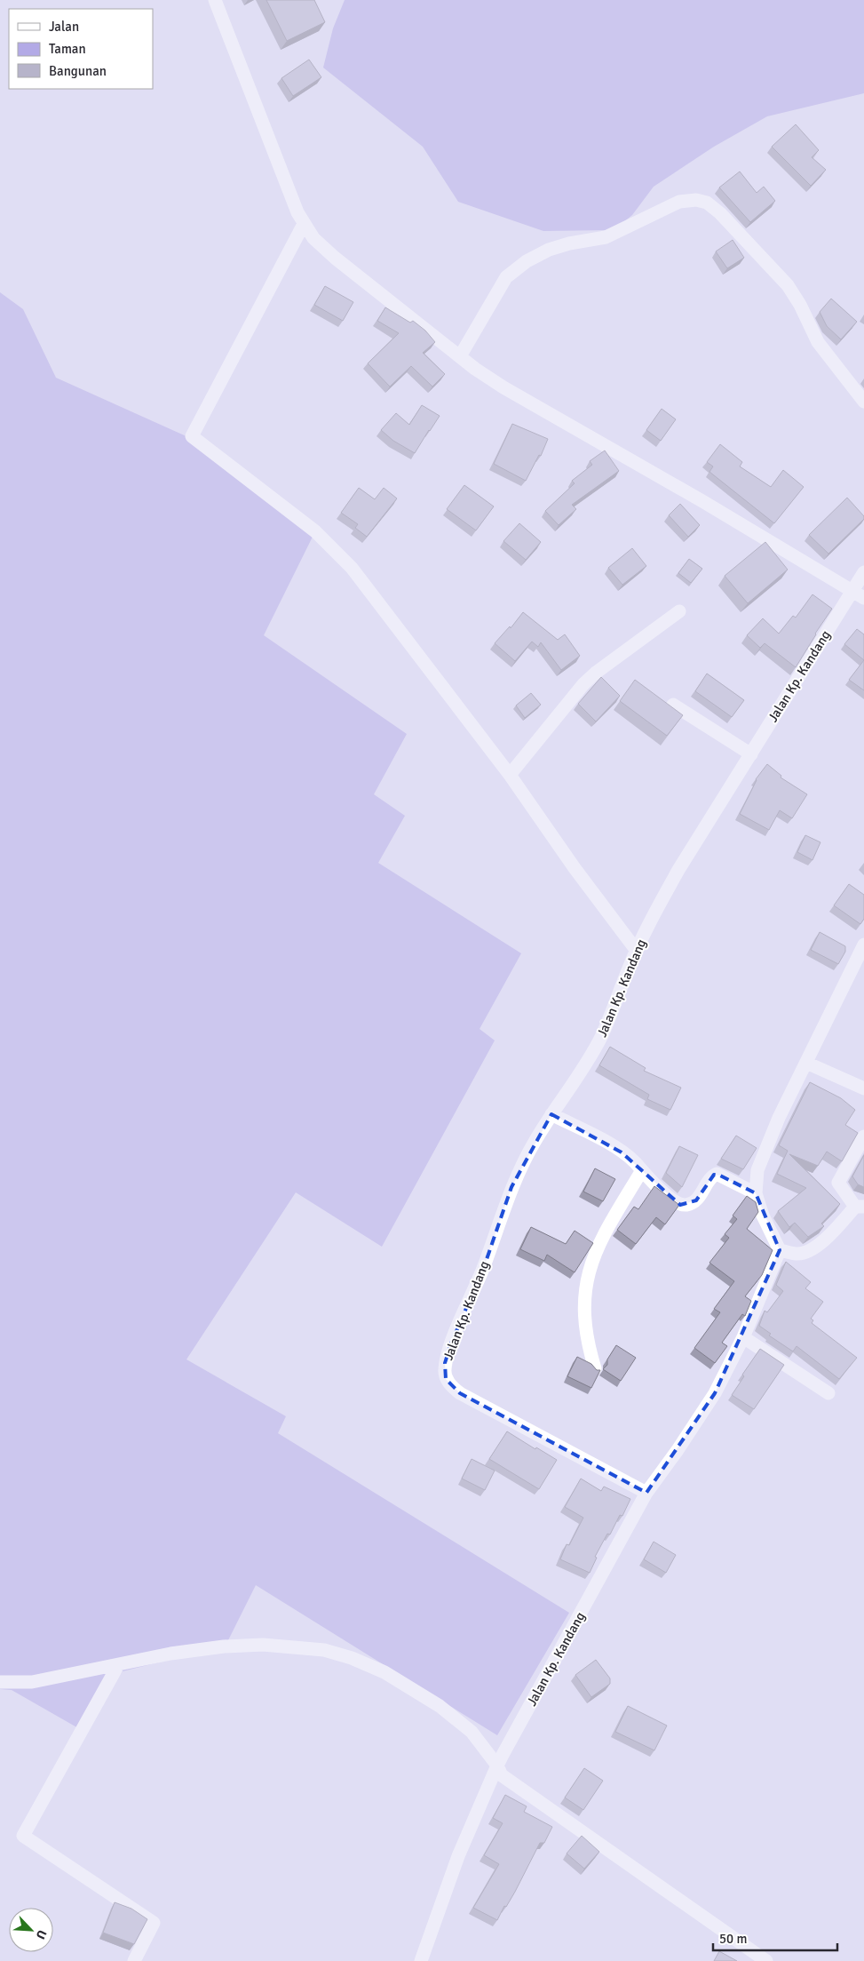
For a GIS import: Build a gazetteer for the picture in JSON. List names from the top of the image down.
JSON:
{
  "streets": {
    "street": ["Jalan Kp. Kandang"]
  },
  "legend": ["Jalan", "Taman", "Bangunan"],
  "scale_bar": "50 m",
  "north": "bottom right"
}
